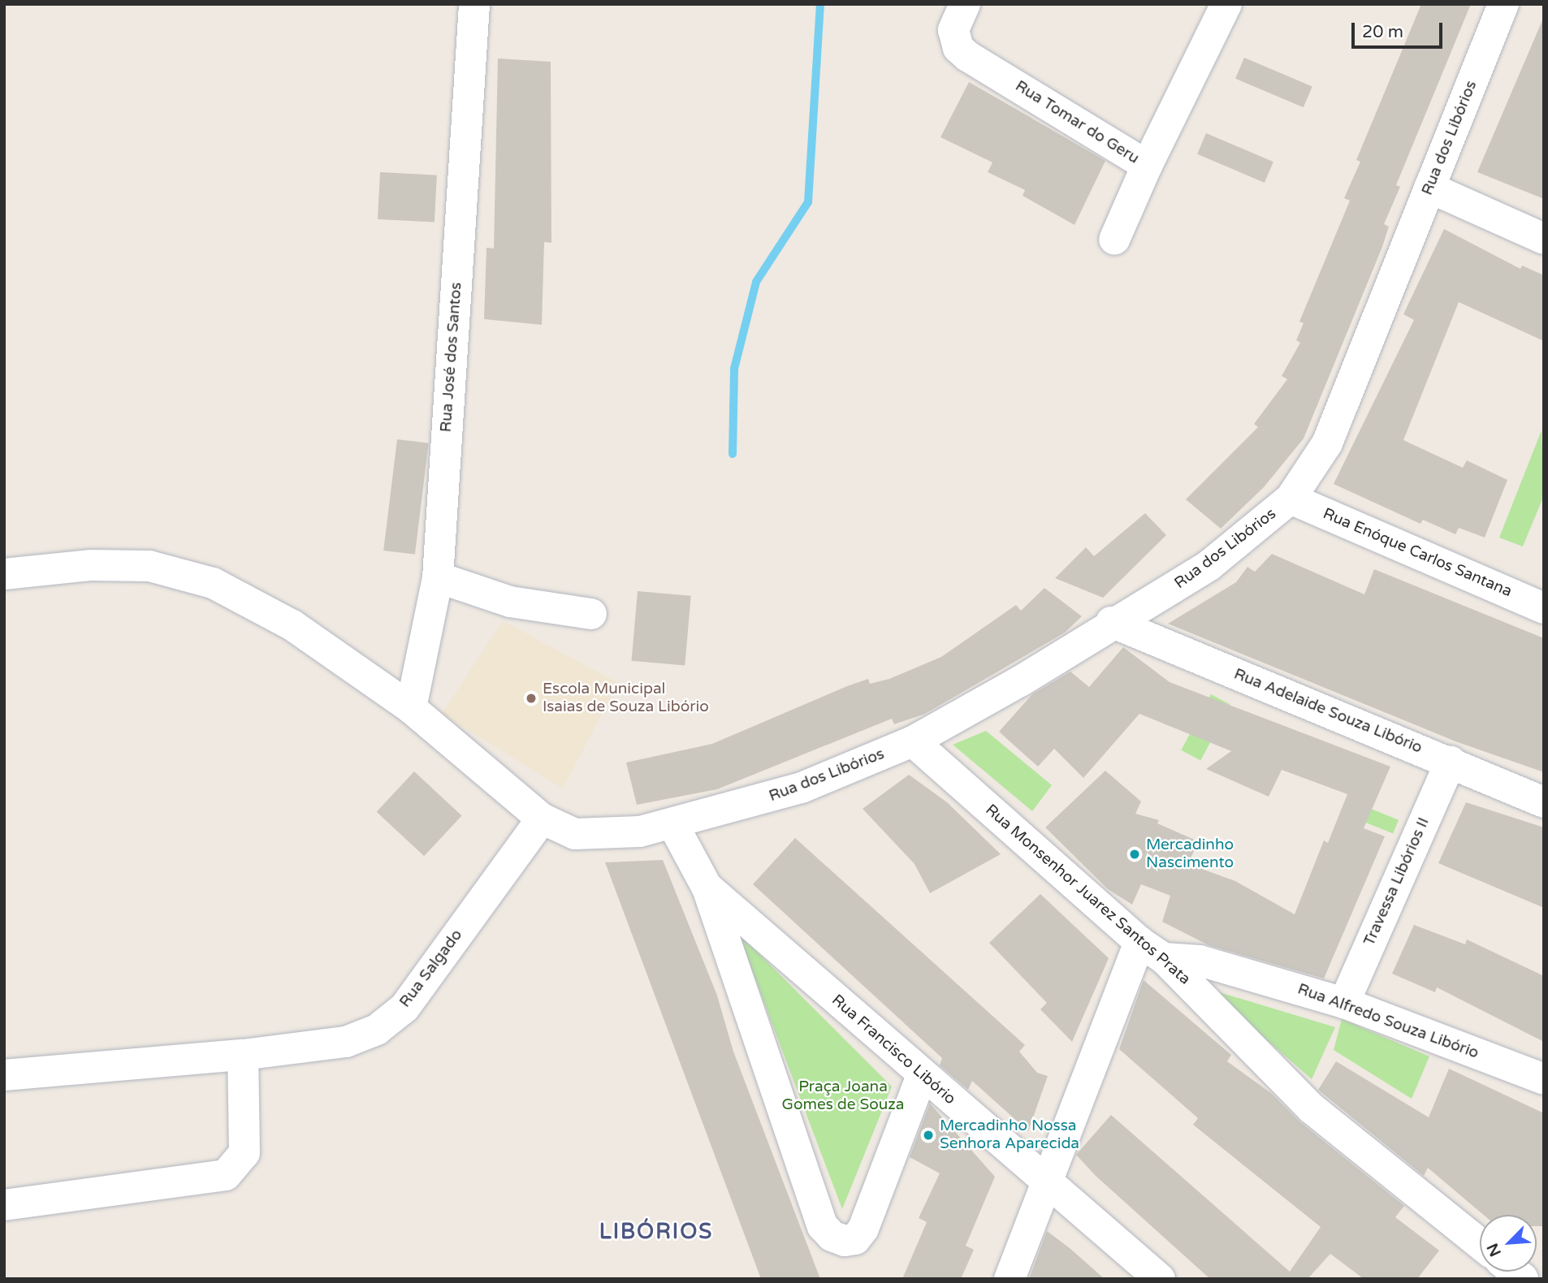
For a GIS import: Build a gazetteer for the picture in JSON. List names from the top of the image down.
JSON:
{
  "streets": {
    "street": [
      "Rua Tomar do Geru",
      "Rua dos Libórios",
      "Rua José dos Santos",
      "Rua Enóque Carlos Santana",
      "Rua Adelaide Souza Libório",
      "Travessa Libórios II",
      "Rua Monsenhor Juarez Santos Prata",
      "Rua Salgado",
      "Rua Alfredo Souza Libório",
      "Rua Francisco Libório"
    ]
  },
  "crossings": [
    ["Rua dos Libórios", "Rua José dos Santos"],
    ["Rua dos Libórios", "Rua Enóque Carlos Santana"],
    ["Rua dos Libórios", "Rua Adelaide Souza Libório"],
    ["Rua dos Libórios", "Rua Monsenhor Juarez Santos Prata"],
    ["Rua dos Libórios", "Rua Salgado"],
    ["Rua dos Libórios", "Rua Francisco Libório"],
    ["Rua Adelaide Souza Libório", "Travessa Libórios II"],
    ["Travessa Libórios II", "Rua Alfredo Souza Libório"],
    ["Rua Monsenhor Juarez Santos Prata", "Rua Alfredo Souza Libório"]
  ],
  "districts": ["LIBÓRIOS"],
  "parks": ["Praça Joana Gomes de Souza"],
  "places": ["Escola Municipal Isaias de Souza Libório", "Mercadinho Nascimento", "Mercadinho Nossa Senhora Aparecida"],
  "scale_bar": "20 m",
  "north": "bottom left"
}
